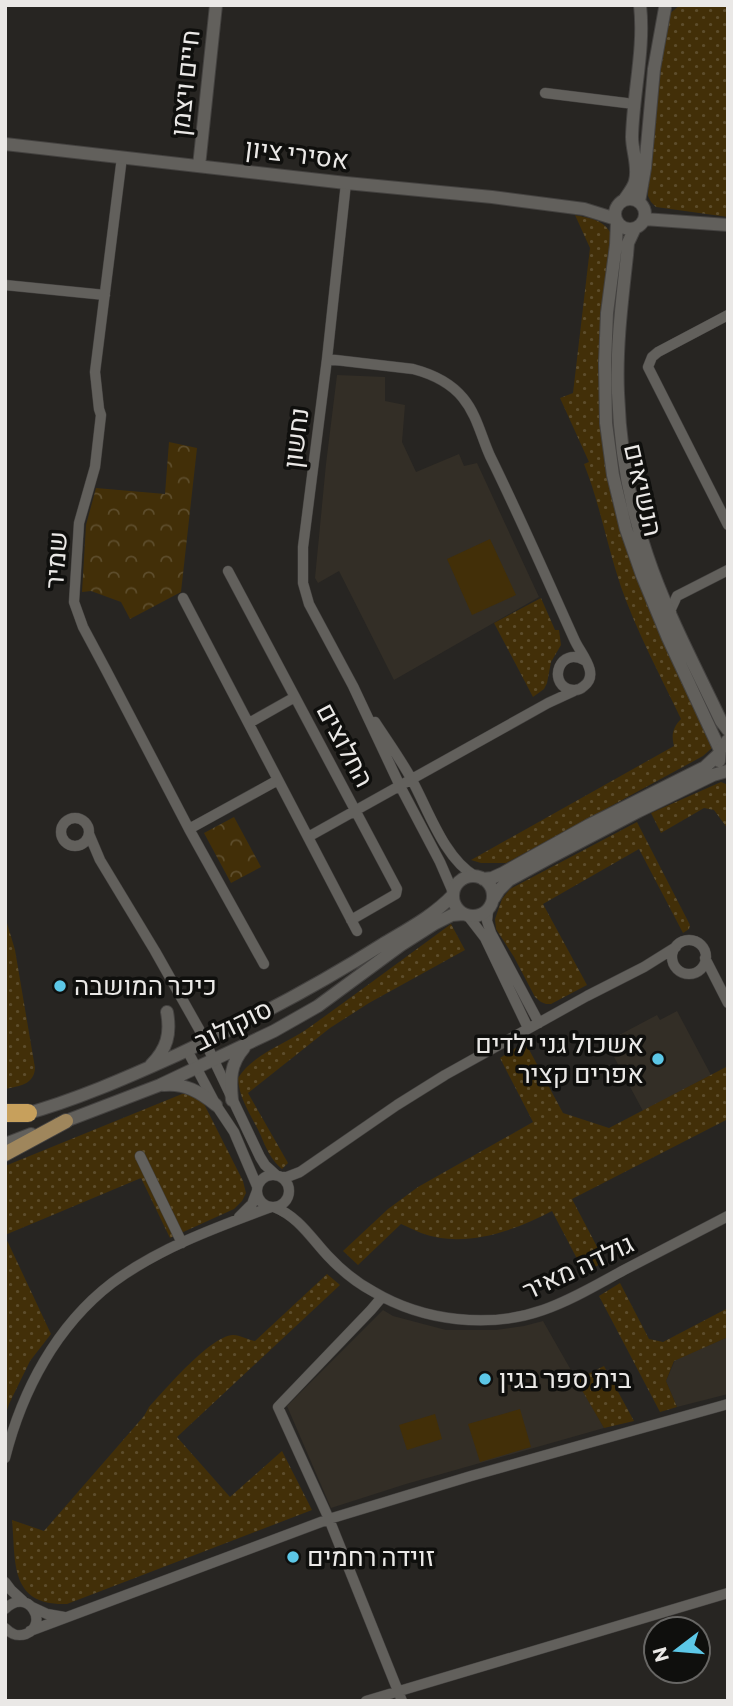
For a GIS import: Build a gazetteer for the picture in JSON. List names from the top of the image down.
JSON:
{
  "streets": {
    "street": [
      "חיים ויצמן",
      "אסירי ציון",
      "נחשון",
      "הנשיאים",
      "שמיר",
      "החלוצים",
      "סוקולוב",
      "גולדה מאיר"
    ]
  },
  "crossings": [
    ["חיים ויצמן", "אסירי ציון"],
    ["אסירי ציון", "נחשון"],
    ["אסירי ציון", "הנשיאים"],
    ["אסירי ציון", "שמיר"],
    ["נחשון", "סוקולוב"]
  ],
  "places": [
    "כיכר המושבה",
    "אשכול גני ילדים אפרים קציר",
    "בית ספר בגין",
    "זוידה רחמים"
  ],
  "north": "left"
}
